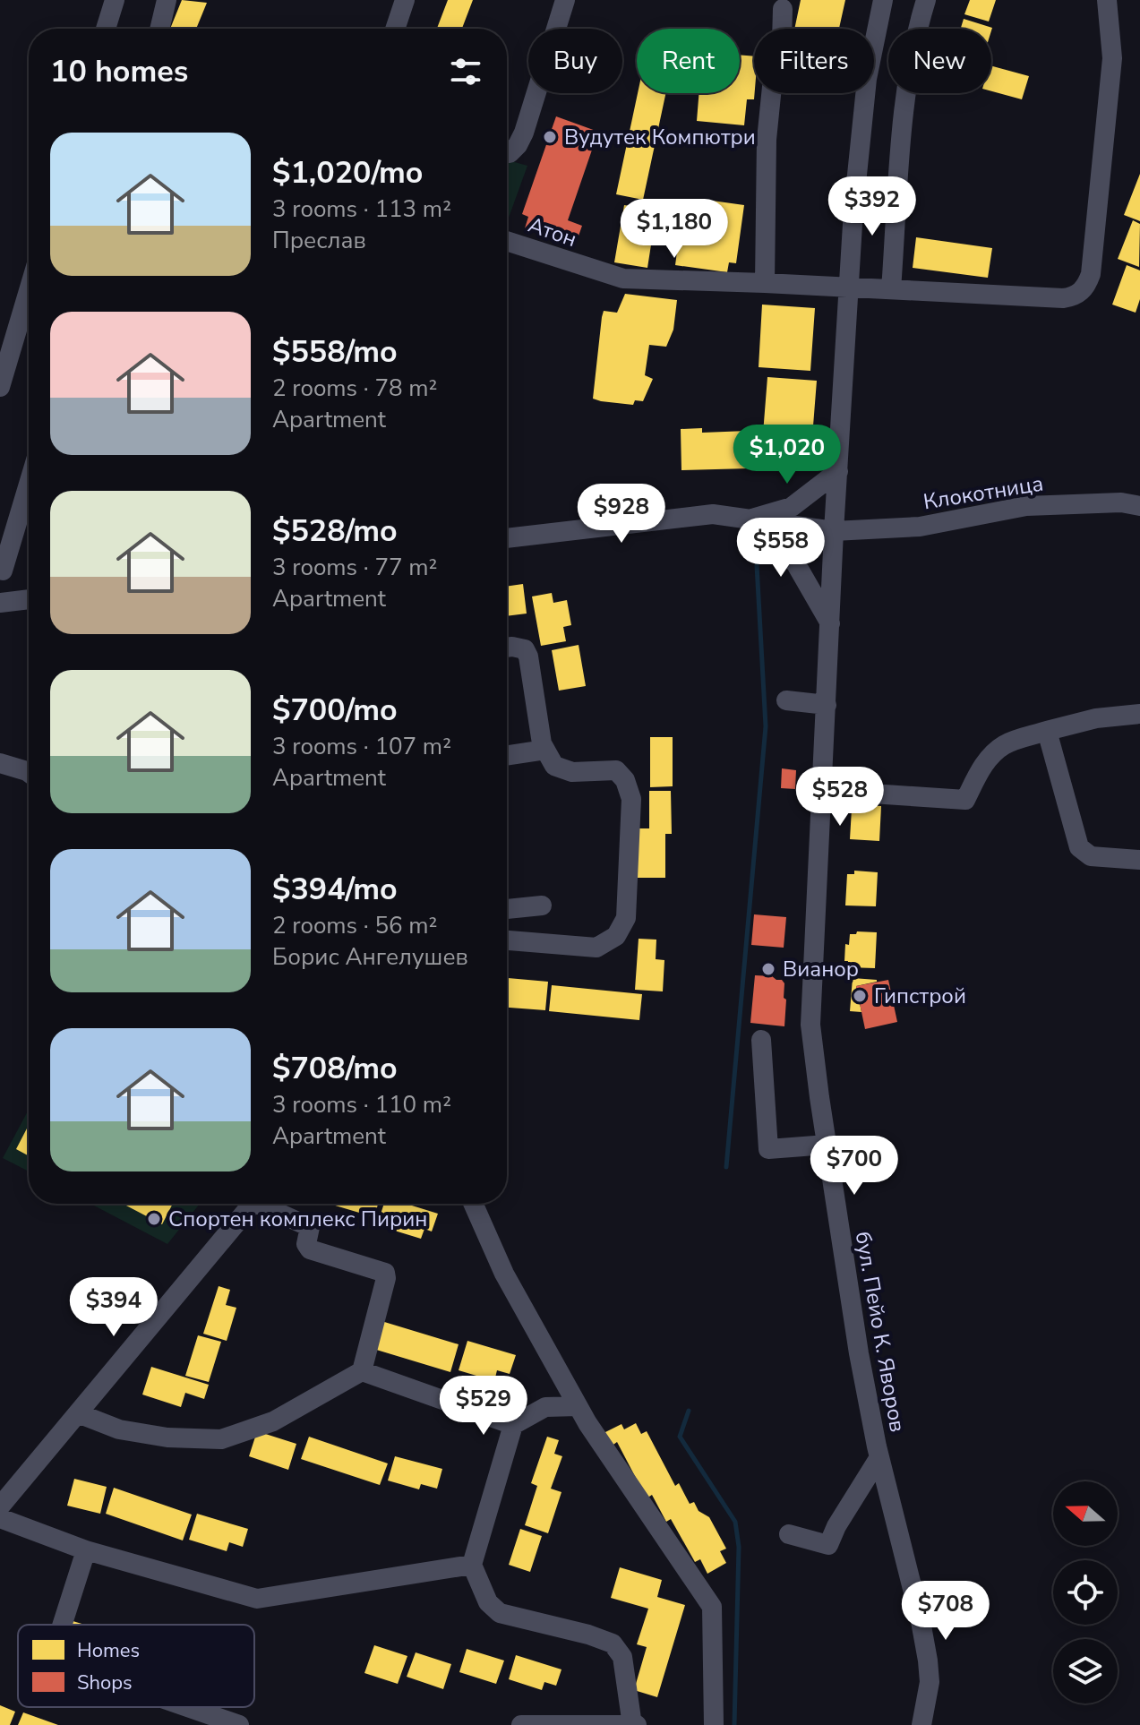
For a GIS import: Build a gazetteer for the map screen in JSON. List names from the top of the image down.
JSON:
{
  "streets": {
    "street": ["Атон", "Клокотница", "бул. Пейо К. Яворов"]
  },
  "crossings": [
    ["Атон", "бул. Пейо К. Яворов"],
    ["Клокотница", "бул. Пейо К. Яворов"]
  ],
  "places": [
    "Вудутек Компютри",
    "Вианор",
    "Гипстрой",
    "Спортен комплекс Пирин"
  ],
  "legend": ["Homes", "Shops"],
  "north": "left",
  "page": {
    "chip": [
      "Buy",
      "Rent",
      "Filters",
      "New"
    ],
    "heading": "10 homes",
    "list": [
      {
        "name": "$1,020/mo",
        "note": "3 rooms · 113 m² · Преслав"
      },
      {
        "name": "$558/mo",
        "note": "2 rooms · 78 m² · Apartment"
      },
      {
        "name": "$528/mo",
        "note": "3 rooms · 77 m² · Apartment"
      },
      {
        "name": "$700/mo",
        "note": "3 rooms · 107 m² · Apartment"
      },
      {
        "name": "$394/mo",
        "note": "2 rooms · 56 m² · Борис Ангелушев"
      },
      {
        "name": "$708/mo",
        "note": "3 rooms · 110 m² · Apartment"
      }
    ],
    "price": [
      "$392",
      "$1,180",
      "$1,020",
      "$928",
      "$558",
      "$528",
      "$700",
      "$394",
      "$529",
      "$708"
    ]
  }
}
